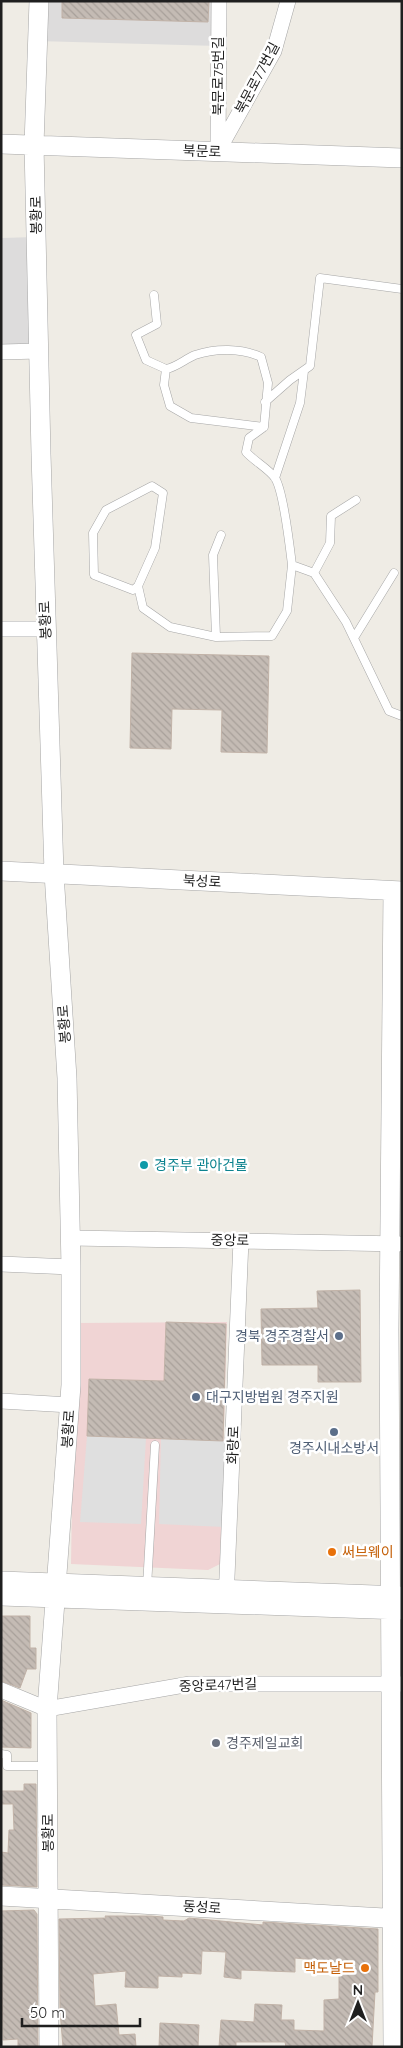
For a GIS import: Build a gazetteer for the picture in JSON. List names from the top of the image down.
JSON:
{
  "streets": {
    "street": [
      "북문로75번길",
      "북문로77번길",
      "북문로",
      "봉황로",
      "북성로",
      "중앙로",
      "화랑로",
      "중앙로47번길",
      "동성로"
    ]
  },
  "crossings": [
    ["북문로75번길", "북문로77번길"],
    ["북문로75번길", "북문로"],
    ["북문로77번길", "북문로"],
    ["북문로", "봉황로"],
    ["봉황로", "북성로"],
    ["봉황로", "중앙로"],
    ["봉황로", "중앙로47번길"],
    ["봉황로", "동성로"],
    ["중앙로", "화랑로"]
  ],
  "places": [
    "경주부 관아건물",
    "경북 경주경찰서",
    "대구지방법원 경주지원",
    "경주시내소방서",
    "써브웨이",
    "경주제일교회",
    "맥도날드"
  ],
  "scale_bar": "50 m",
  "north": "top"
}
